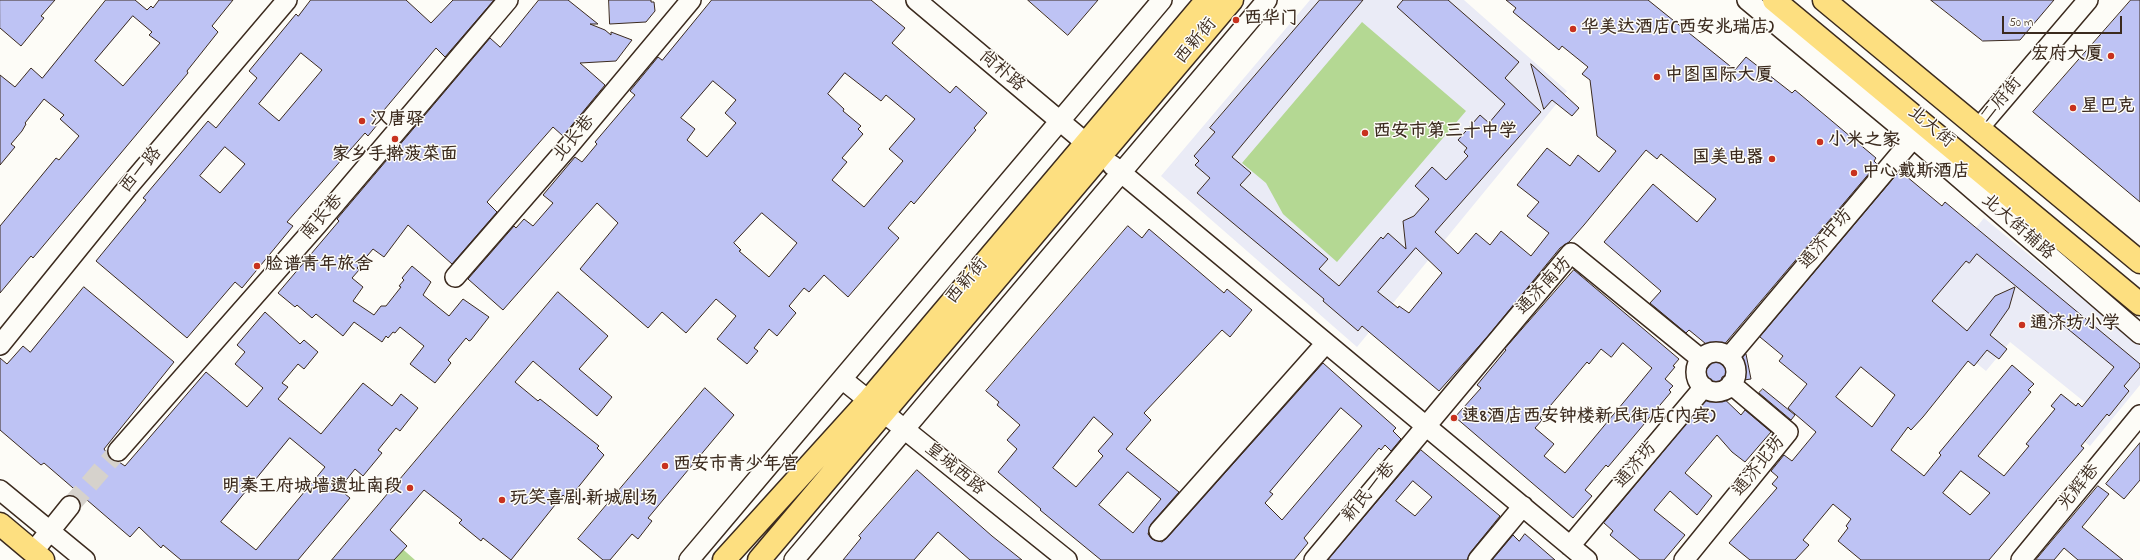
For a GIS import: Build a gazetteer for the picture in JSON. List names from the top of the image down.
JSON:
{
  "streets": {
    "main road": ["西新街", "北大街"],
    "street": [
      "尚朴路",
      "二府街",
      "北长巷",
      "西一路",
      "南长巷",
      "北大街辅路",
      "通济中坊",
      "通济南坊",
      "通济坊",
      "通济北坊",
      "皇城西路",
      "光辉巷",
      "新民一巷"
    ]
  },
  "crossings": [
    ["西新街", "尚朴路"],
    ["西新街", "皇城西路"],
    ["尚朴路", "通济南坊"],
    ["尚朴路", "通济坊"],
    ["尚朴路", "新民一巷"],
    ["二府街", "北大街"],
    ["北大街", "北大街辅路"],
    ["北大街", "通济中坊"],
    ["北大街辅路", "通济中坊"],
    ["通济中坊", "通济南坊"],
    ["通济中坊", "通济坊"],
    ["通济中坊", "通济北坊"],
    ["通济南坊", "通济坊"],
    ["通济南坊", "通济北坊"],
    ["通济南坊", "新民一巷"],
    ["通济坊", "通济北坊"]
  ],
  "places": [
    "西华门",
    "华美达酒店(西安兆瑞店)",
    "宏府大厦",
    "中图国际大厦",
    "星巴克",
    "汉唐驿",
    "西安市第三十中学",
    "家乡手擀菠菜面",
    "小米之家",
    "国美电器",
    "中心戴斯酒店",
    "脸谱青年旅舍",
    "通济坊小学",
    "速8酒店西安钟楼新民街店(内宾)",
    "西安市青少年宫",
    "明秦王府城墙遗址南段",
    "玩笑喜剧·新城剧场"
  ],
  "scale_bar": "50 m"
}
